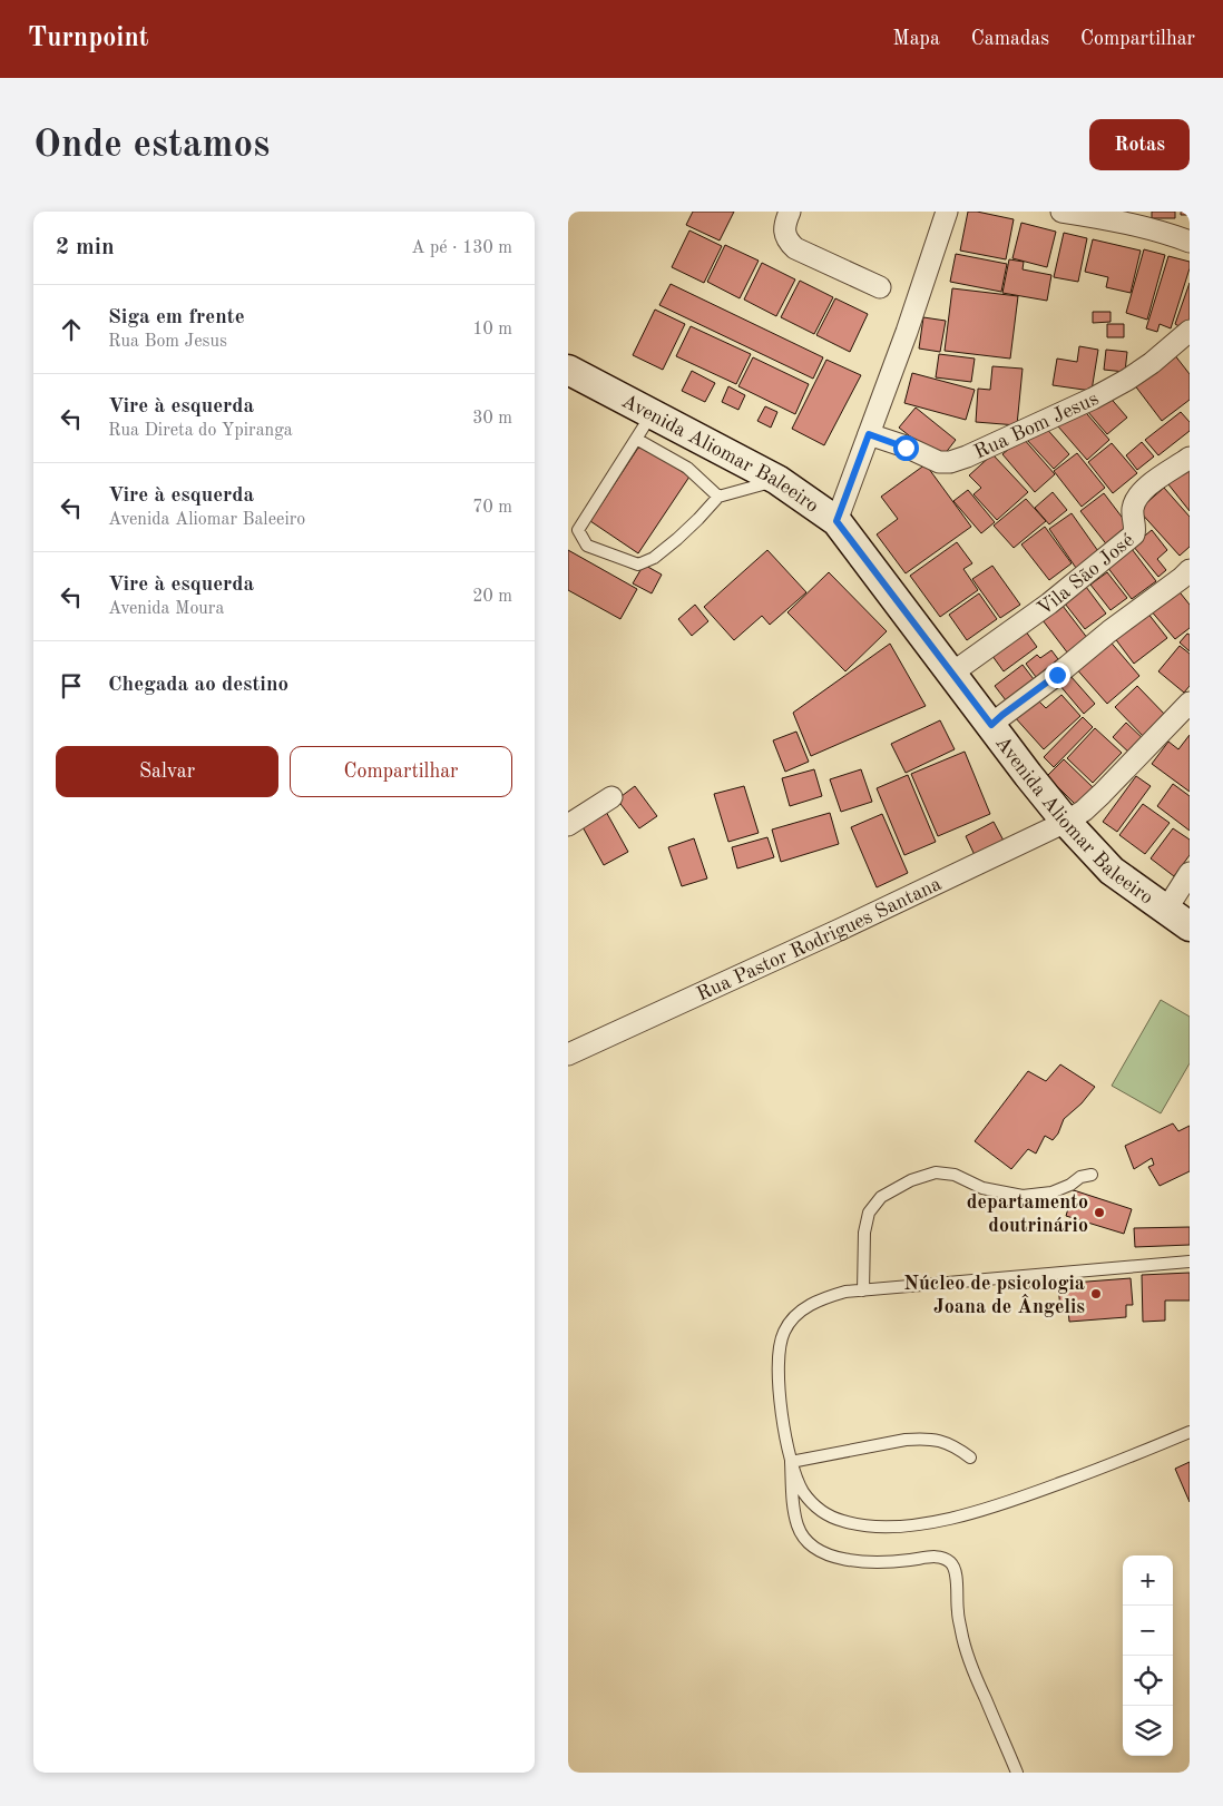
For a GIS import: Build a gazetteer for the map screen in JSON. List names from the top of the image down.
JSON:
{
  "streets": {
    "main road": ["Avenida Aliomar Baleeiro"],
    "street": ["Rua Bom Jesus", "Vila São José", "Rua Pastor Rodrigues Santana"]
  },
  "crossings": [
    ["Avenida Aliomar Baleeiro", "Vila São José"],
    ["Avenida Aliomar Baleeiro", "Rua Pastor Rodrigues Santana"]
  ],
  "places": ["departamento doutrinário", "Núcleo de psicologia Joana de Ângelis"],
  "page": {
    "header": "Turnpoint",
    "nav": ["Mapa", "Camadas", "Compartilhar"],
    "buttons": [
      "Rotas",
      ["Salvar", "Compartilhar"]
    ],
    "title": "Onde estamos",
    "heading": ["2 min", "A pé · 130 m"],
    "list": [
      ["Siga em frente", "Rua Bom Jesus", "10 m"],
      ["Vire à esquerda", "Rua Direta do Ypiranga", "30 m"],
      ["Vire à esquerda", "Avenida Aliomar Baleeiro", "70 m"],
      ["Vire à esquerda", "Avenida Moura", "20 m"],
      "Chegada ao destino"
    ],
    "map_buttons": ["+", "−"]
  }
}
